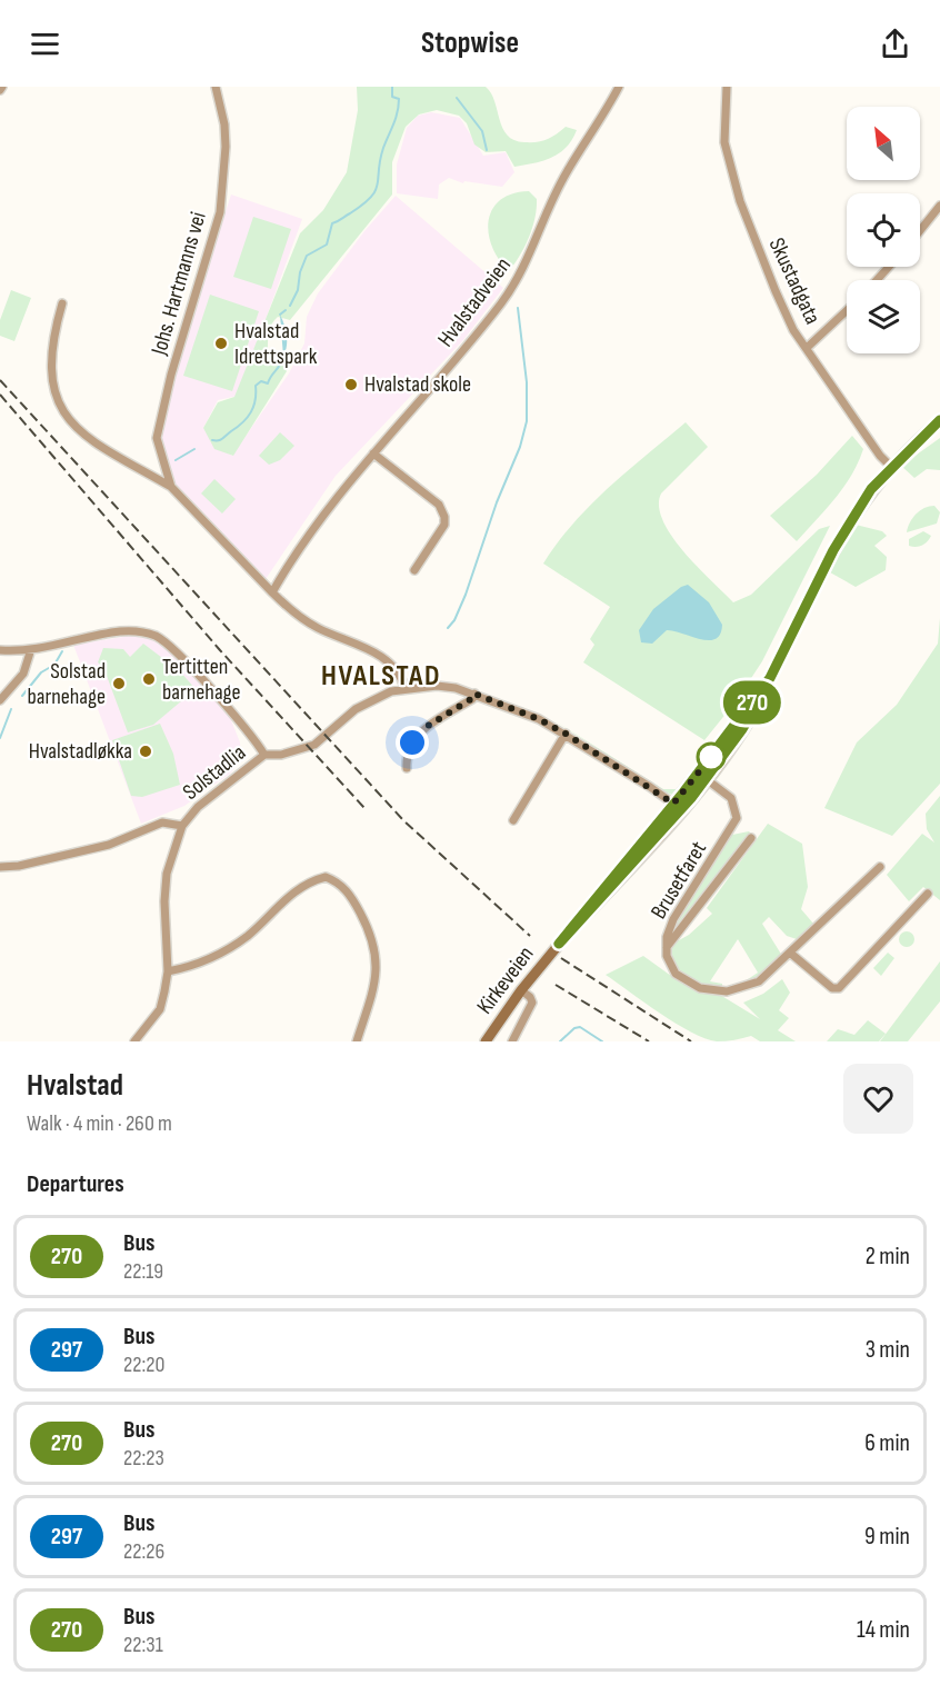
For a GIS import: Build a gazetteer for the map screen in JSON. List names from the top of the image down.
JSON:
{
  "streets": {
    "main road": ["Kirkeveien"],
    "street": [
      "Skustadgata",
      "Johs. Hartmanns vei",
      "Hvalstadveien",
      "Solstadlia",
      "Brusetfaret"
    ]
  },
  "crossings": [
    ["Skustadgata", "Kirkeveien"],
    ["Johs. Hartmanns vei", "Hvalstadveien"],
    ["Brusetfaret", "Kirkeveien"]
  ],
  "districts": ["HVALSTAD"],
  "places": [
    "Hvalstad Idrettspark",
    "Hvalstad skole",
    "Tertitten barnehage",
    "Solstad barnehage",
    "Hvalstadløkka"
  ],
  "lines": ["bus line 270"],
  "north": "top left",
  "page": {
    "header": "Stopwise",
    "on_map": "270",
    "heading": [
      ["Hvalstad", "Walk · 4 min · 260 m"],
      "Departures"
    ],
    "list": [
      {
        "mark": "270",
        "name": "Bus",
        "note": "22:19",
        "value": "2 min"
      },
      {
        "mark": "297",
        "name": "Bus",
        "note": "22:20",
        "value": "3 min"
      },
      {
        "mark": "270",
        "name": "Bus",
        "note": "22:23",
        "value": "6 min"
      },
      {
        "mark": "297",
        "name": "Bus",
        "note": "22:26",
        "value": "9 min"
      },
      {
        "mark": "270",
        "name": "Bus",
        "note": "22:31",
        "value": "14 min"
      }
    ]
  }
}
